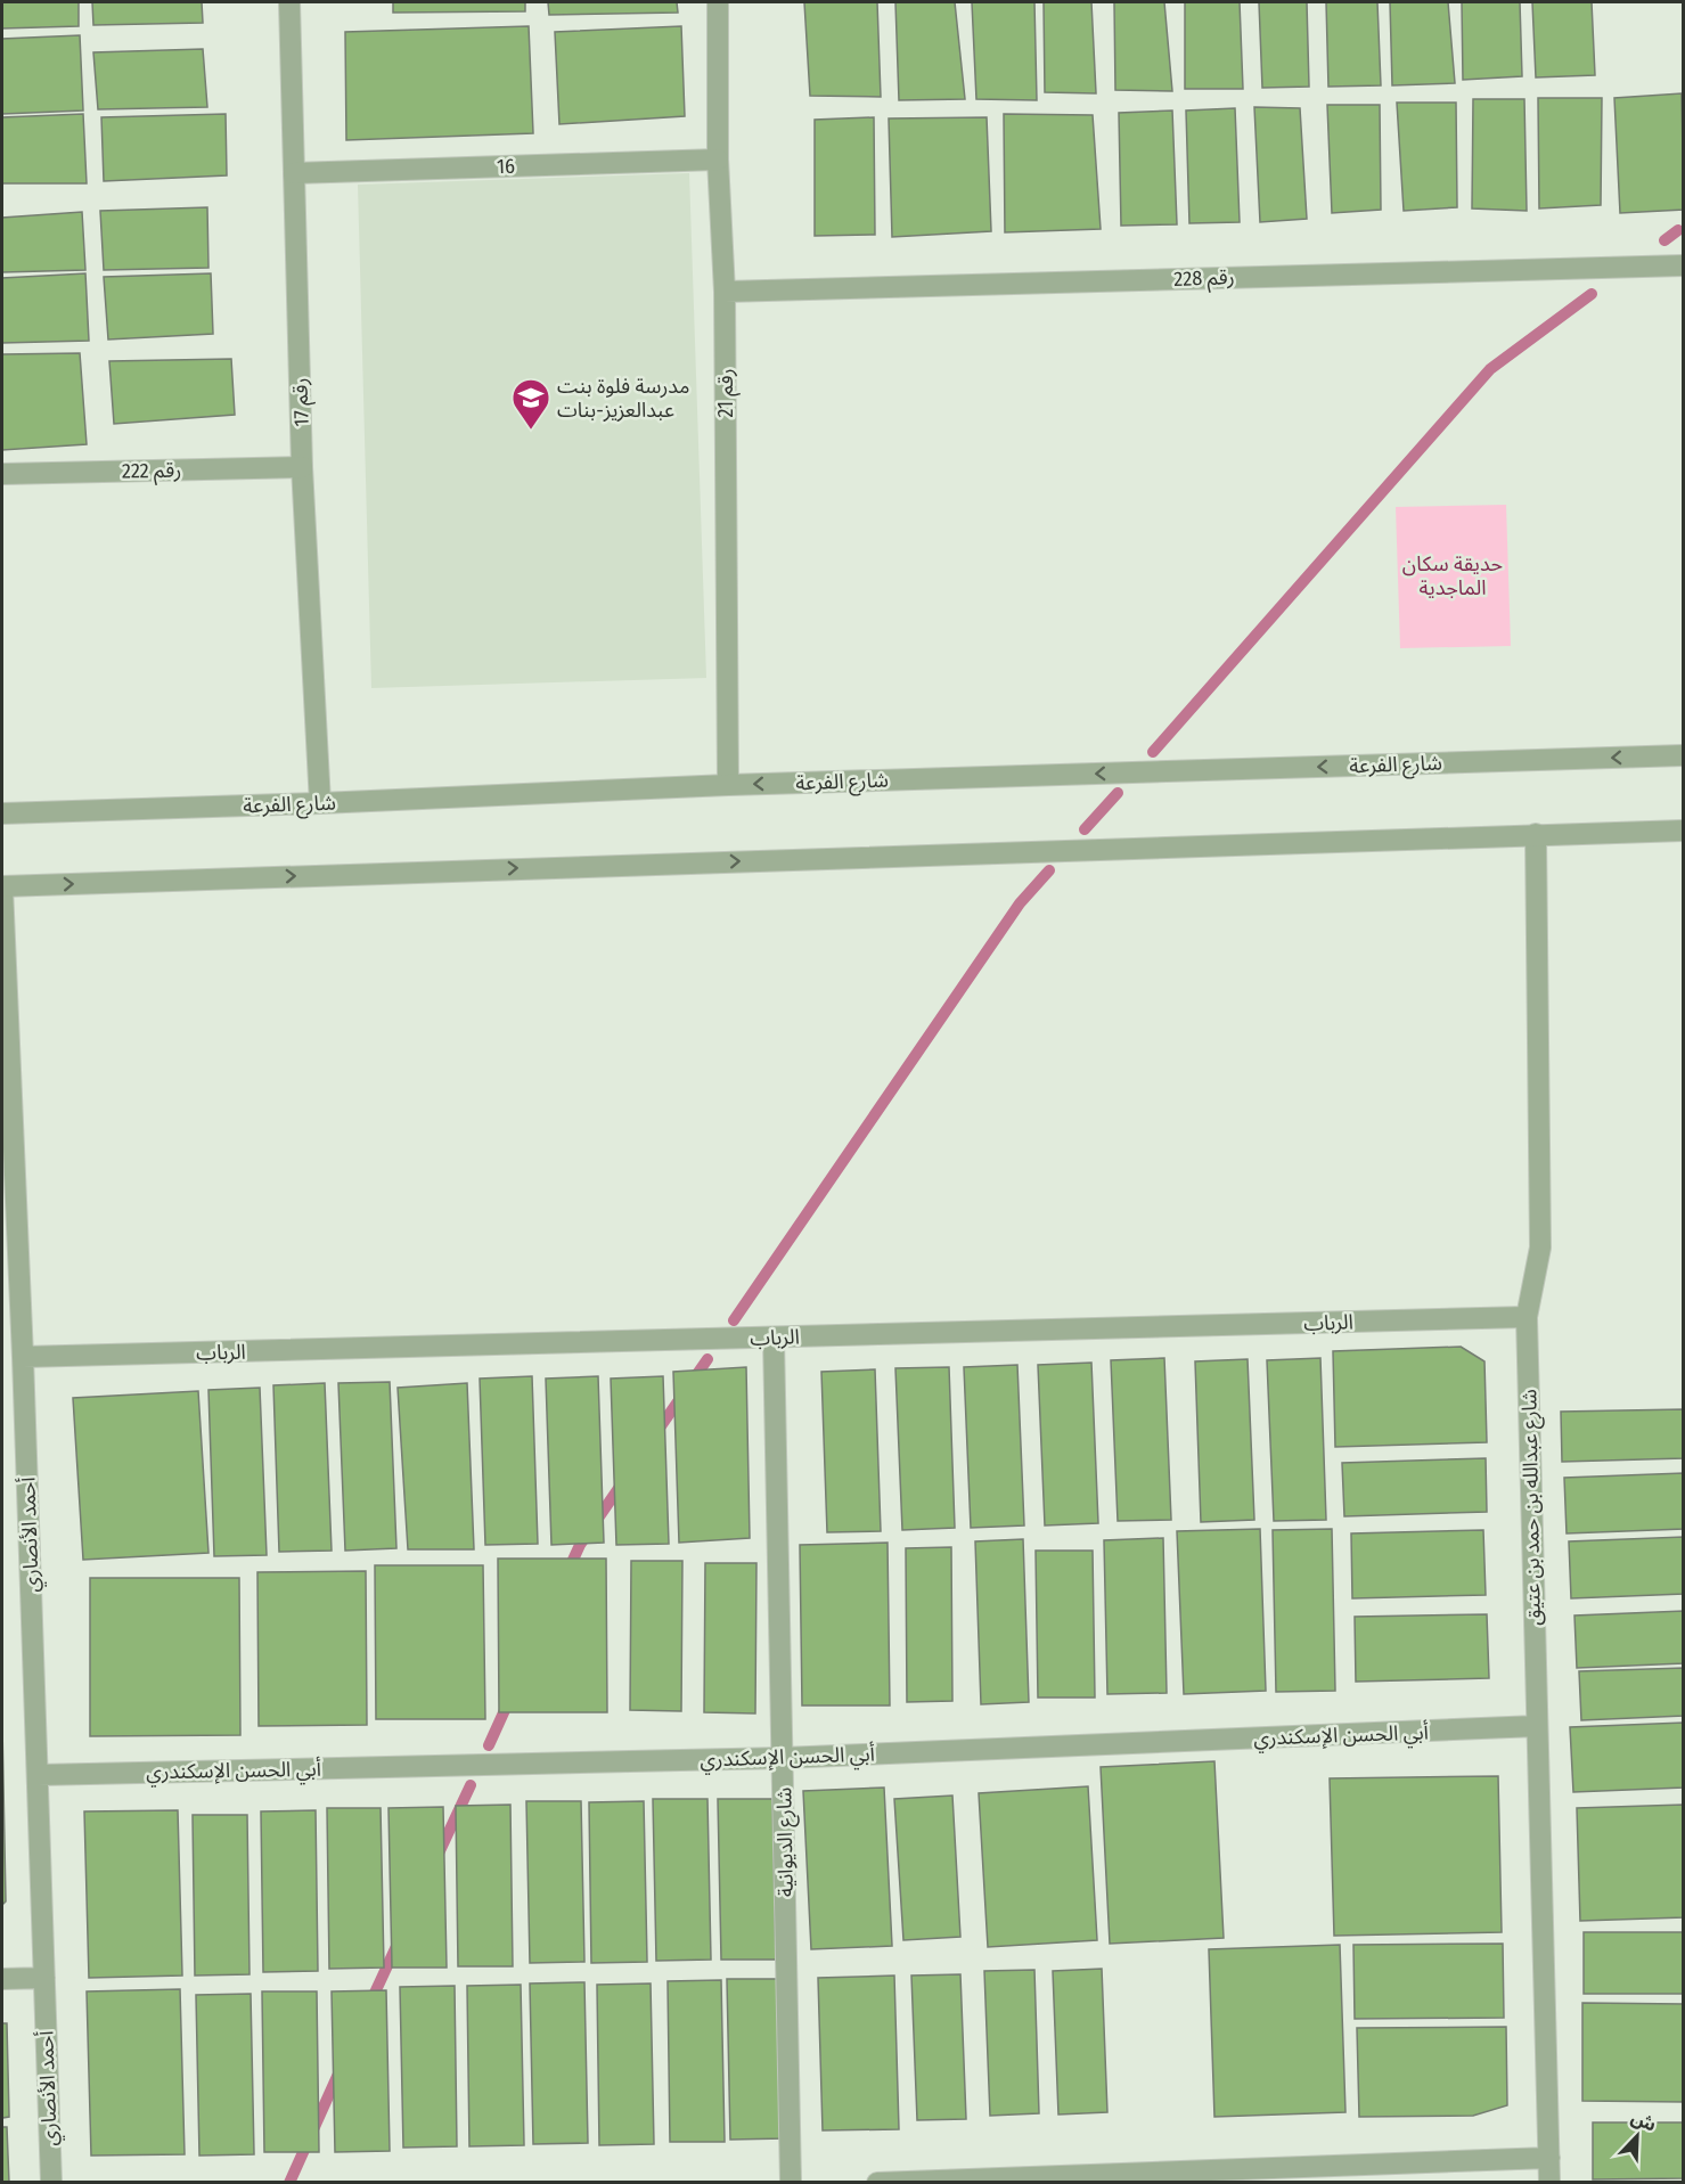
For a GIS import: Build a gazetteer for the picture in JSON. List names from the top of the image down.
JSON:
{
  "streets": {
    "street": [
      "16",
      "رقم 228",
      "رقم 21",
      "رقم 17",
      "رقم 222",
      "شارع الفرعة",
      "الرباب",
      "شارع عبدالله بن حمد بن عتيق",
      "أحمد الأنصاري",
      "أبي الحسن الإسكندري",
      "شارع الديوانية"
    ]
  },
  "crossings": [
    ["16", "رقم 21"],
    ["16", "رقم 17"],
    ["رقم 228", "رقم 21"],
    ["رقم 21", "شارع الفرعة"],
    ["رقم 17", "رقم 222"],
    ["رقم 17", "شارع الفرعة"],
    ["الرباب", "شارع عبدالله بن حمد بن عتيق"],
    ["الرباب", "أحمد الأنصاري"],
    ["الرباب", "شارع الديوانية"],
    ["شارع عبدالله بن حمد بن عتيق", "أبي الحسن الإسكندري"],
    ["أحمد الأنصاري", "أبي الحسن الإسكندري"],
    ["أبي الحسن الإسكندري", "شارع الديوانية"]
  ],
  "parks": ["حديقة سكان الماجدية"],
  "places": {
    "school or university": ["مدرسة فلوة بنت عبدالعزيز-بنات"]
  },
  "north": "top right"
}
